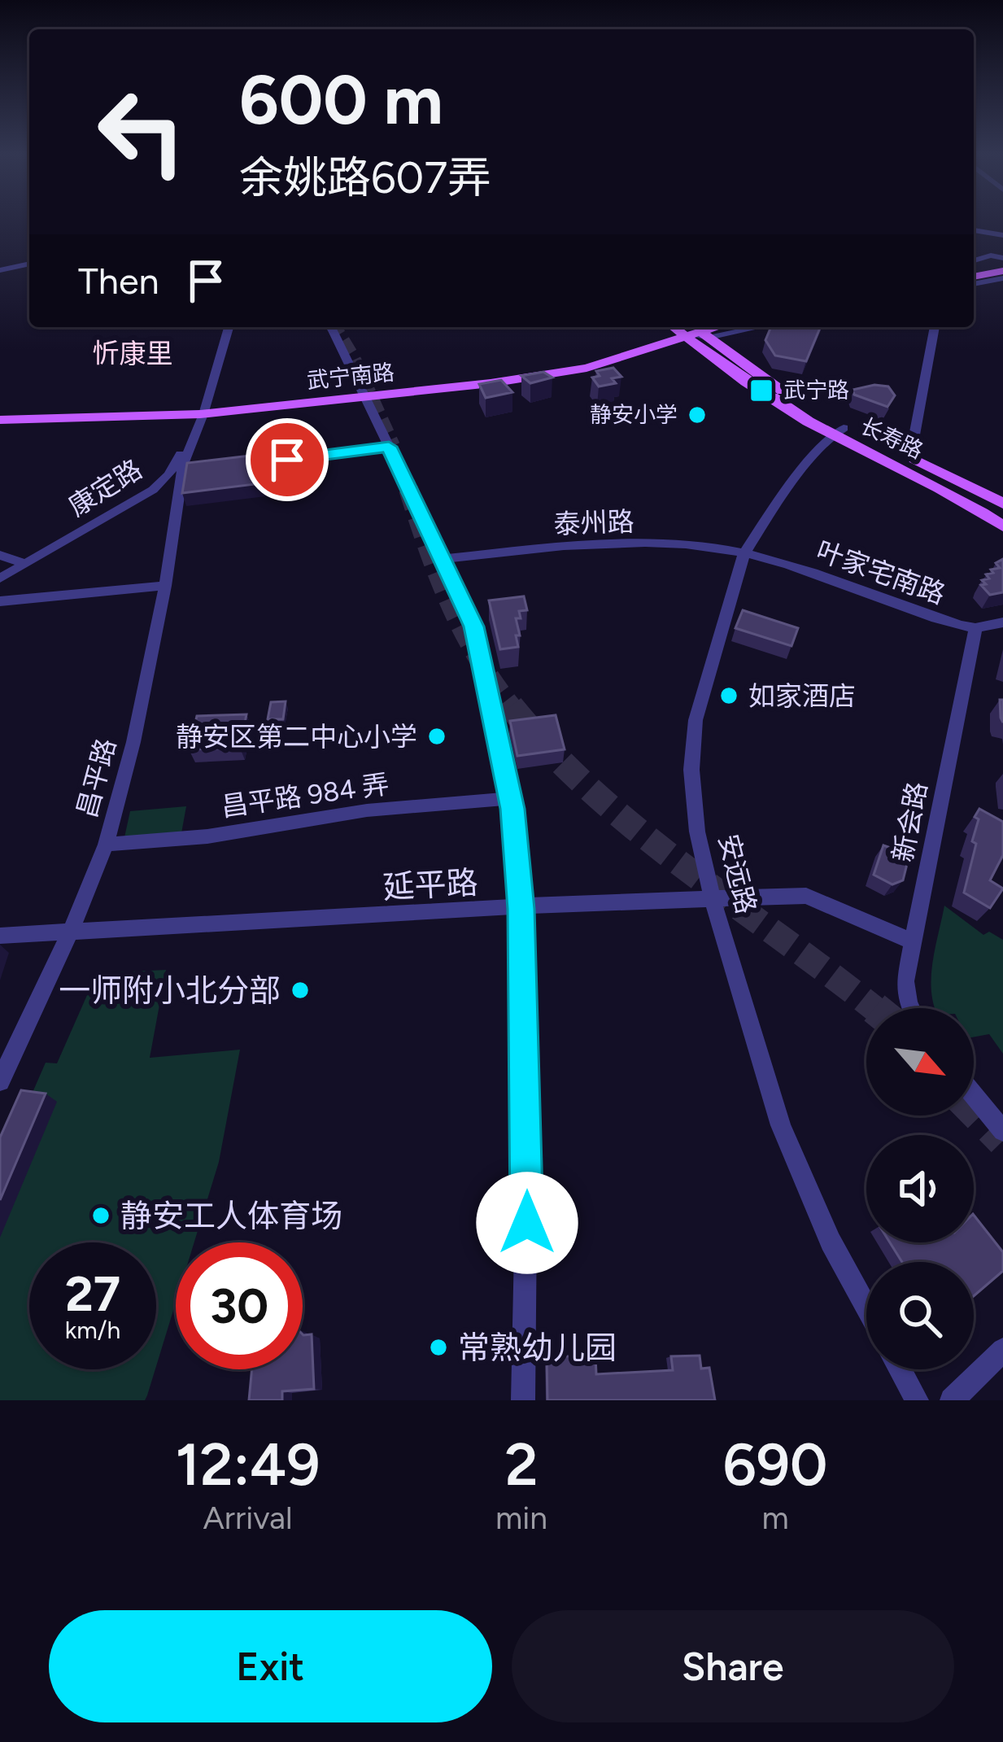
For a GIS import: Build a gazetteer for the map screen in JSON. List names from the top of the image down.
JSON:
{
  "streets": {
    "main road": ["武宁南路", "长寿路"],
    "street": [
      "康定路",
      "泰州路",
      "叶家宅南路",
      "昌平路",
      "昌平路 984 弄",
      "新会路",
      "安远路",
      "延平路"
    ]
  },
  "crossings": [
    ["武宁南路", "长寿路"],
    ["武宁南路", "康定路"],
    ["长寿路", "安远路"],
    ["康定路", "昌平路"],
    ["泰州路", "叶家宅南路"],
    ["泰州路", "安远路"],
    ["叶家宅南路", "新会路"],
    ["叶家宅南路", "安远路"],
    ["昌平路", "昌平路 984 弄"],
    ["昌平路", "延平路"],
    ["新会路", "延平路"],
    ["安远路", "延平路"]
  ],
  "districts": ["忻康里"],
  "places": {
    "transit": ["武宁路"],
    "other": [
      "静安小学",
      "如家酒店",
      "静安区第二中心小学",
      "一师附小北分部",
      "静安工人体育场",
      "常熟幼儿园"
    ]
  },
  "north": "bottom right",
  "page": {
    "turn": ["600 m", "余姚路607弄"],
    "then": "Then",
    "speed": "27 km/h",
    "limit": "30",
    "eta": [
      "12:49",
      "Arrival",
      "2",
      "min",
      "690",
      "m"
    ],
    "buttons": ["Exit", "Share"]
  }
}
